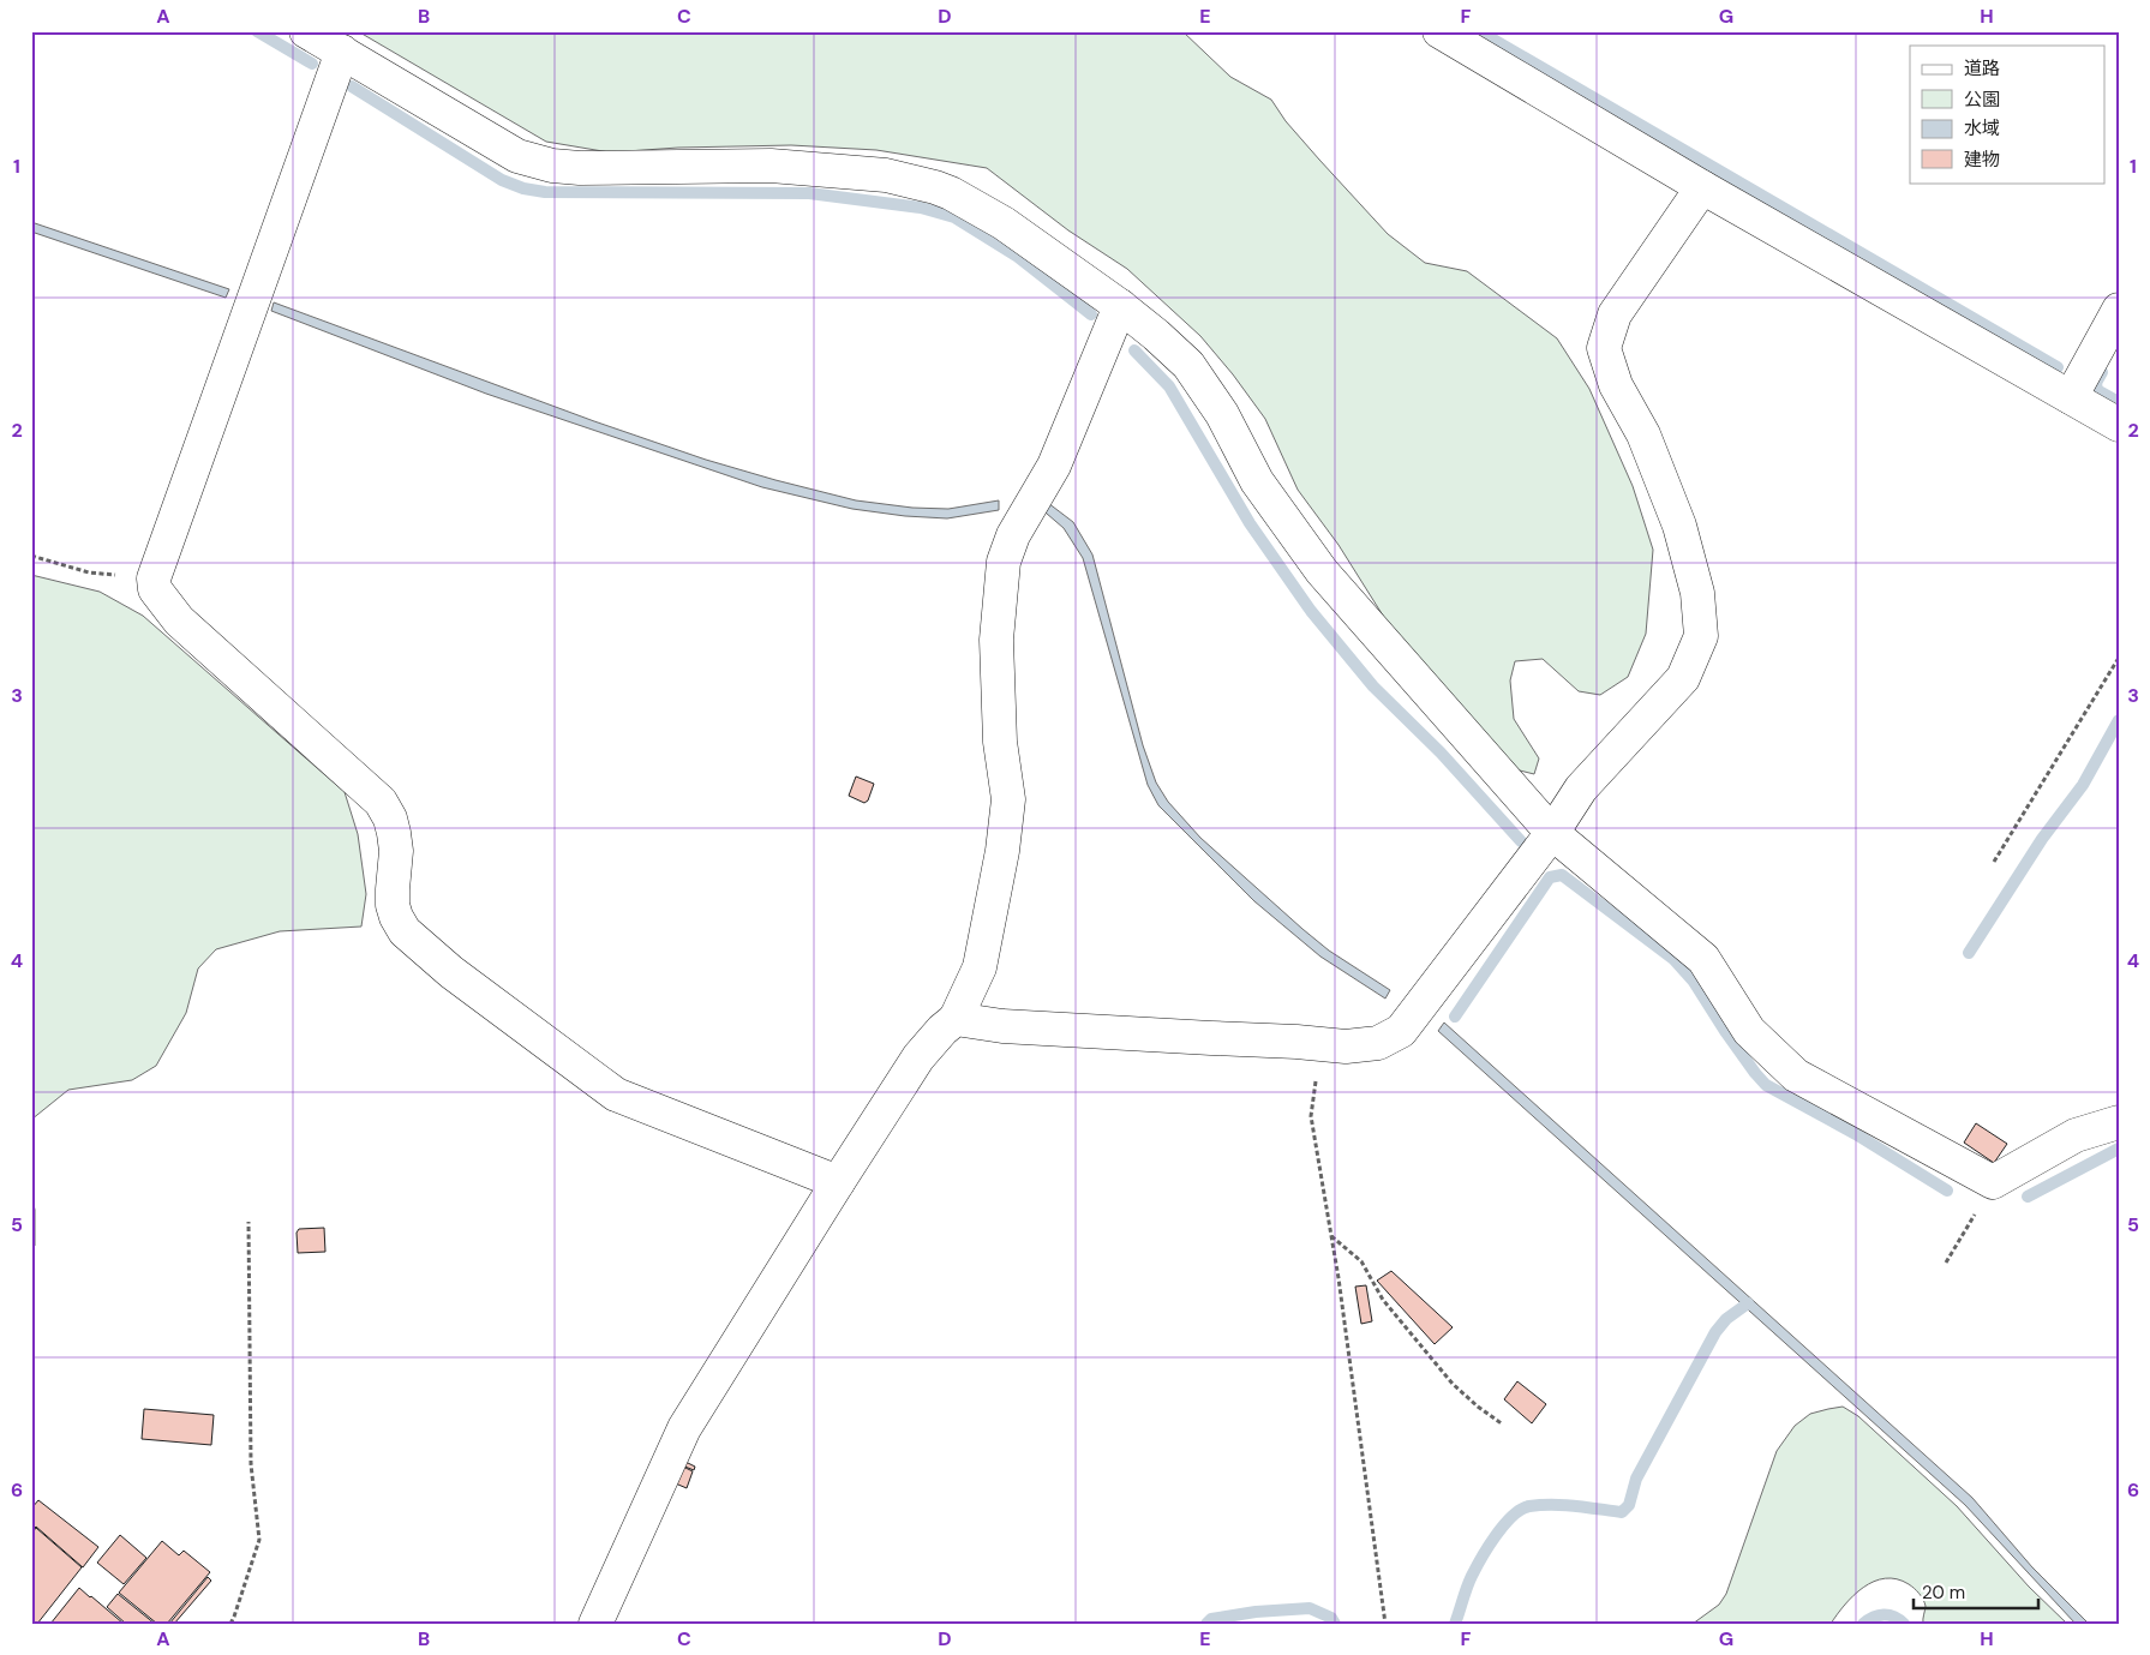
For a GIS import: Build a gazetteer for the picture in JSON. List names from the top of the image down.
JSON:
{
  "legend": [
    "道路",
    "公園",
    "水域",
    "建物"
  ],
  "scale_bar": "20 m",
  "grid": {
    "columns": [
      "A",
      "B",
      "C",
      "D",
      "E",
      "F",
      "G",
      "H"
    ],
    "rows": [
      "1",
      "2",
      "3",
      "4",
      "5",
      "6"
    ]
  }
}
